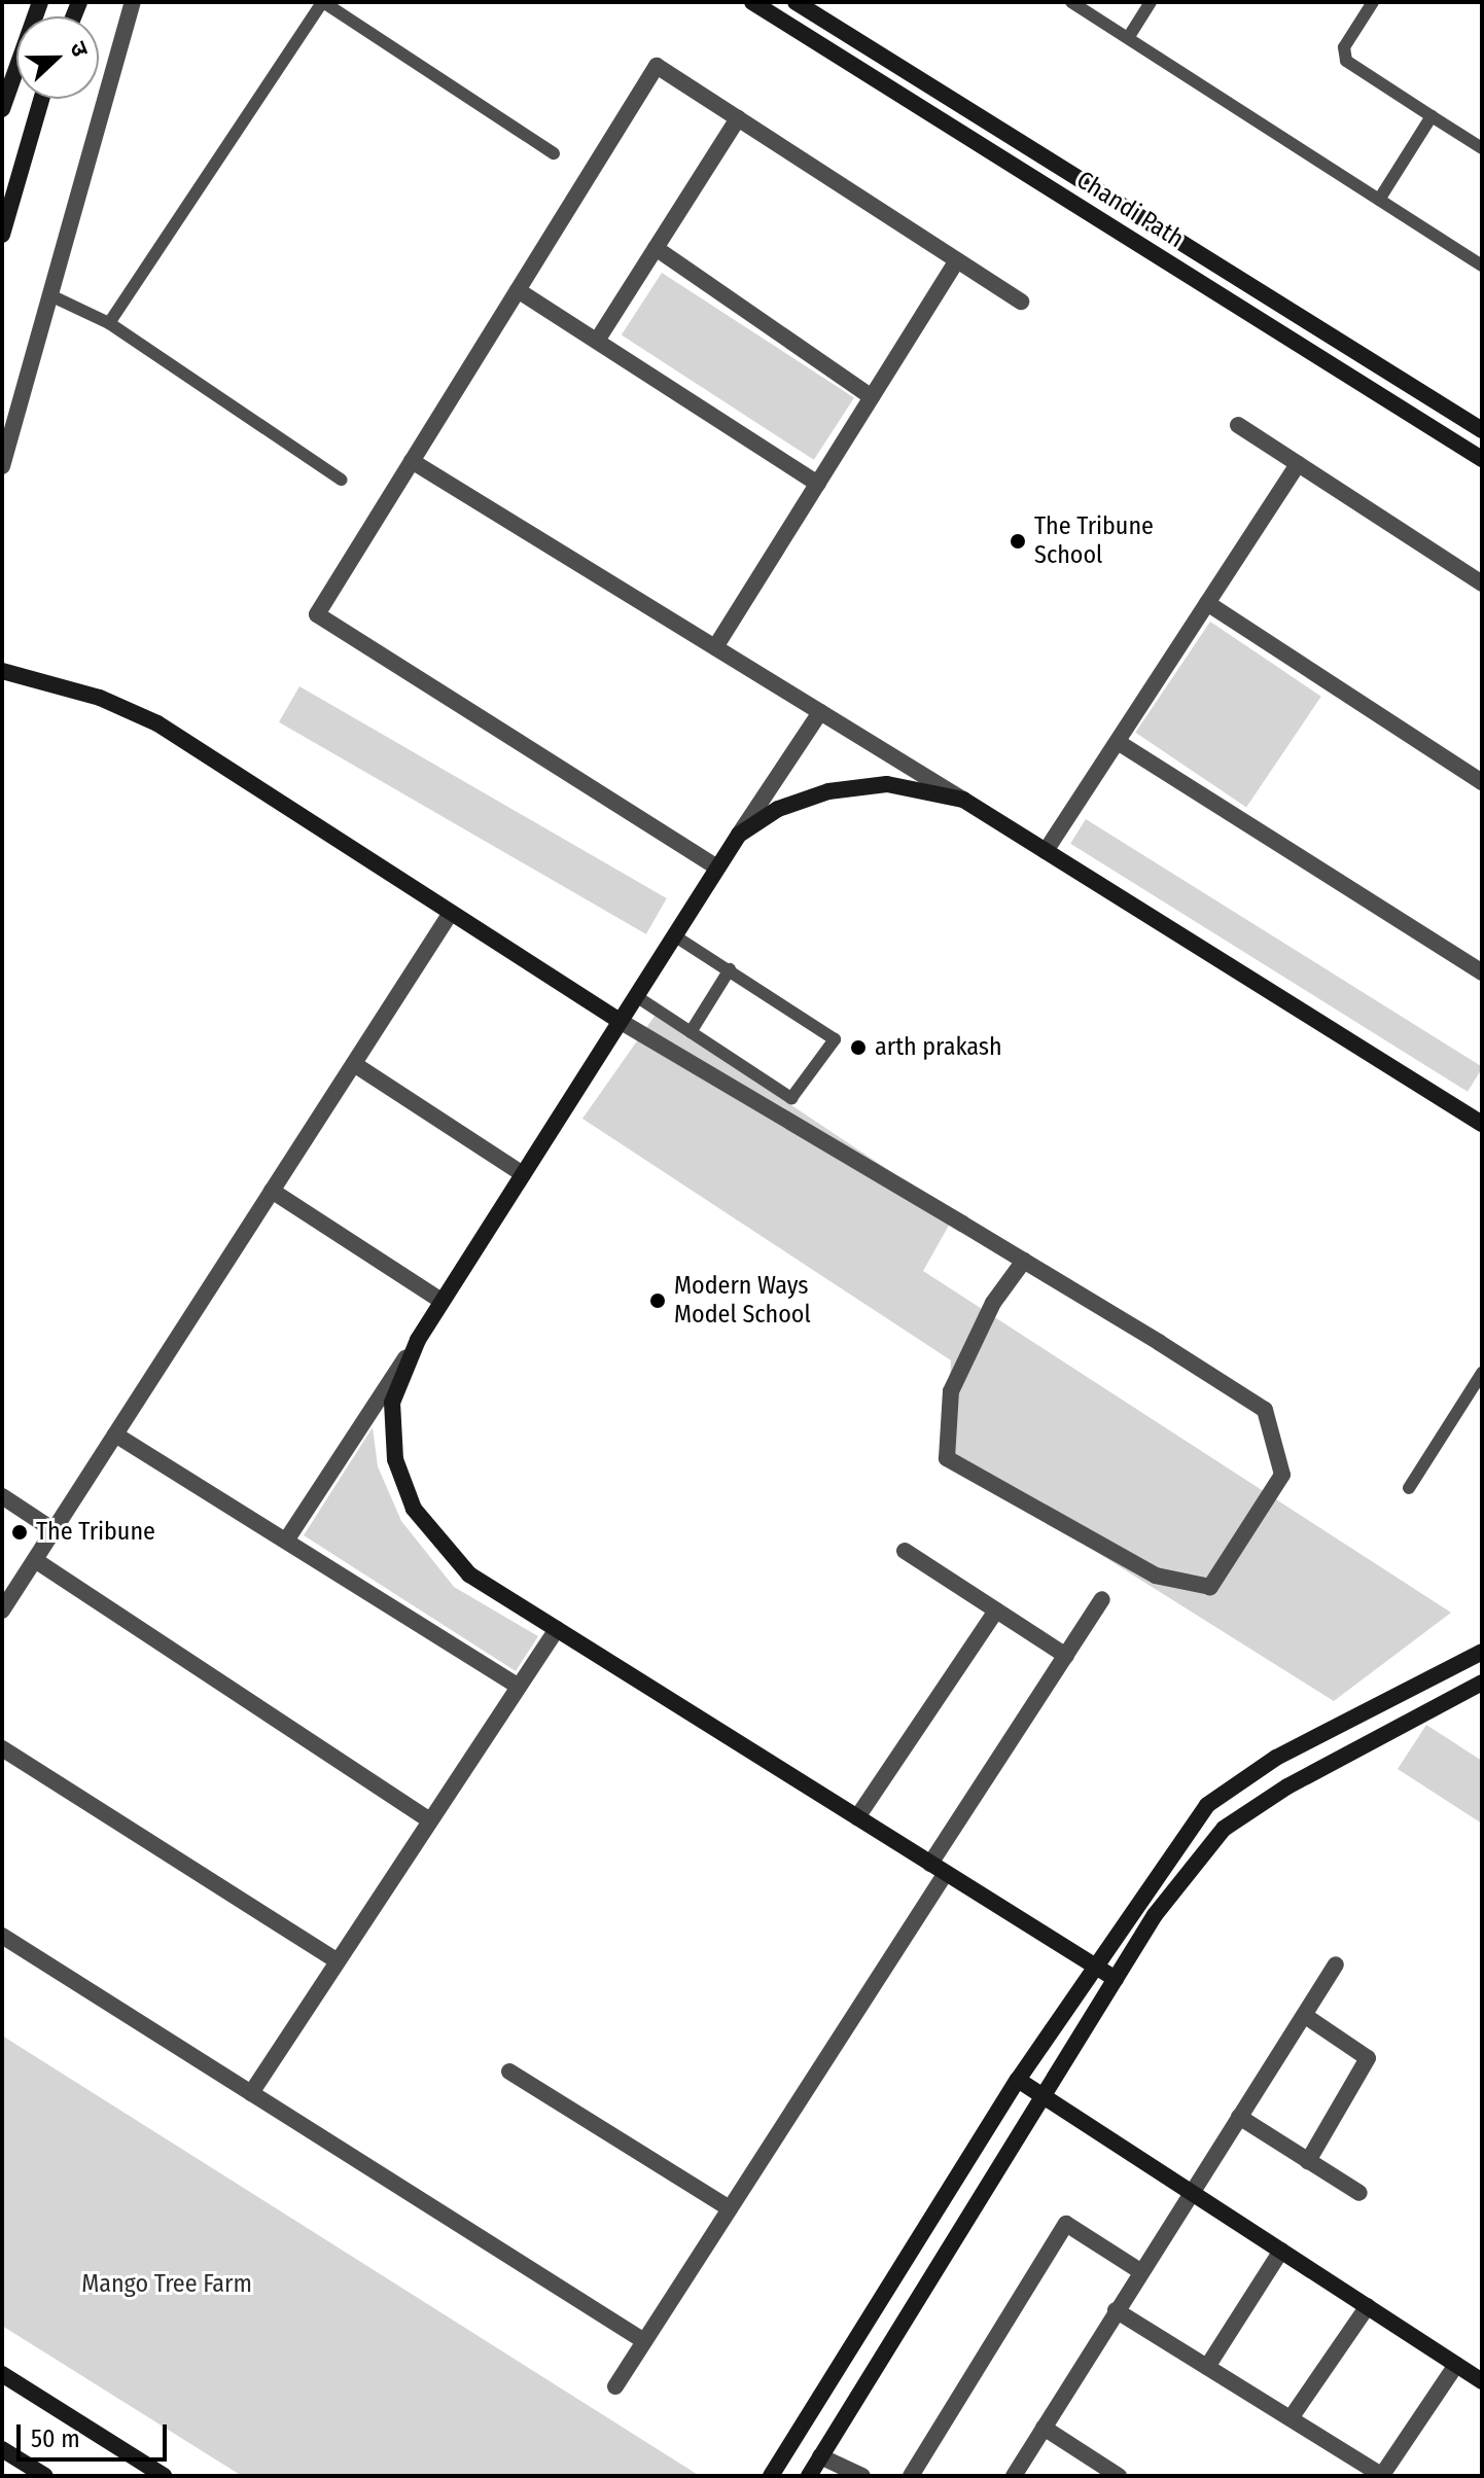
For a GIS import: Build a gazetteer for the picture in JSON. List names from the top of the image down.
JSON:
{
  "streets": {
    "street": ["Chandi Path"]
  },
  "parks": ["Mango Tree Farm"],
  "places": [
    "The Tribune School",
    "arth prakash",
    "Modern Ways Model School",
    "The Tribune"
  ],
  "scale_bar": "50 m",
  "north": "right"
}
